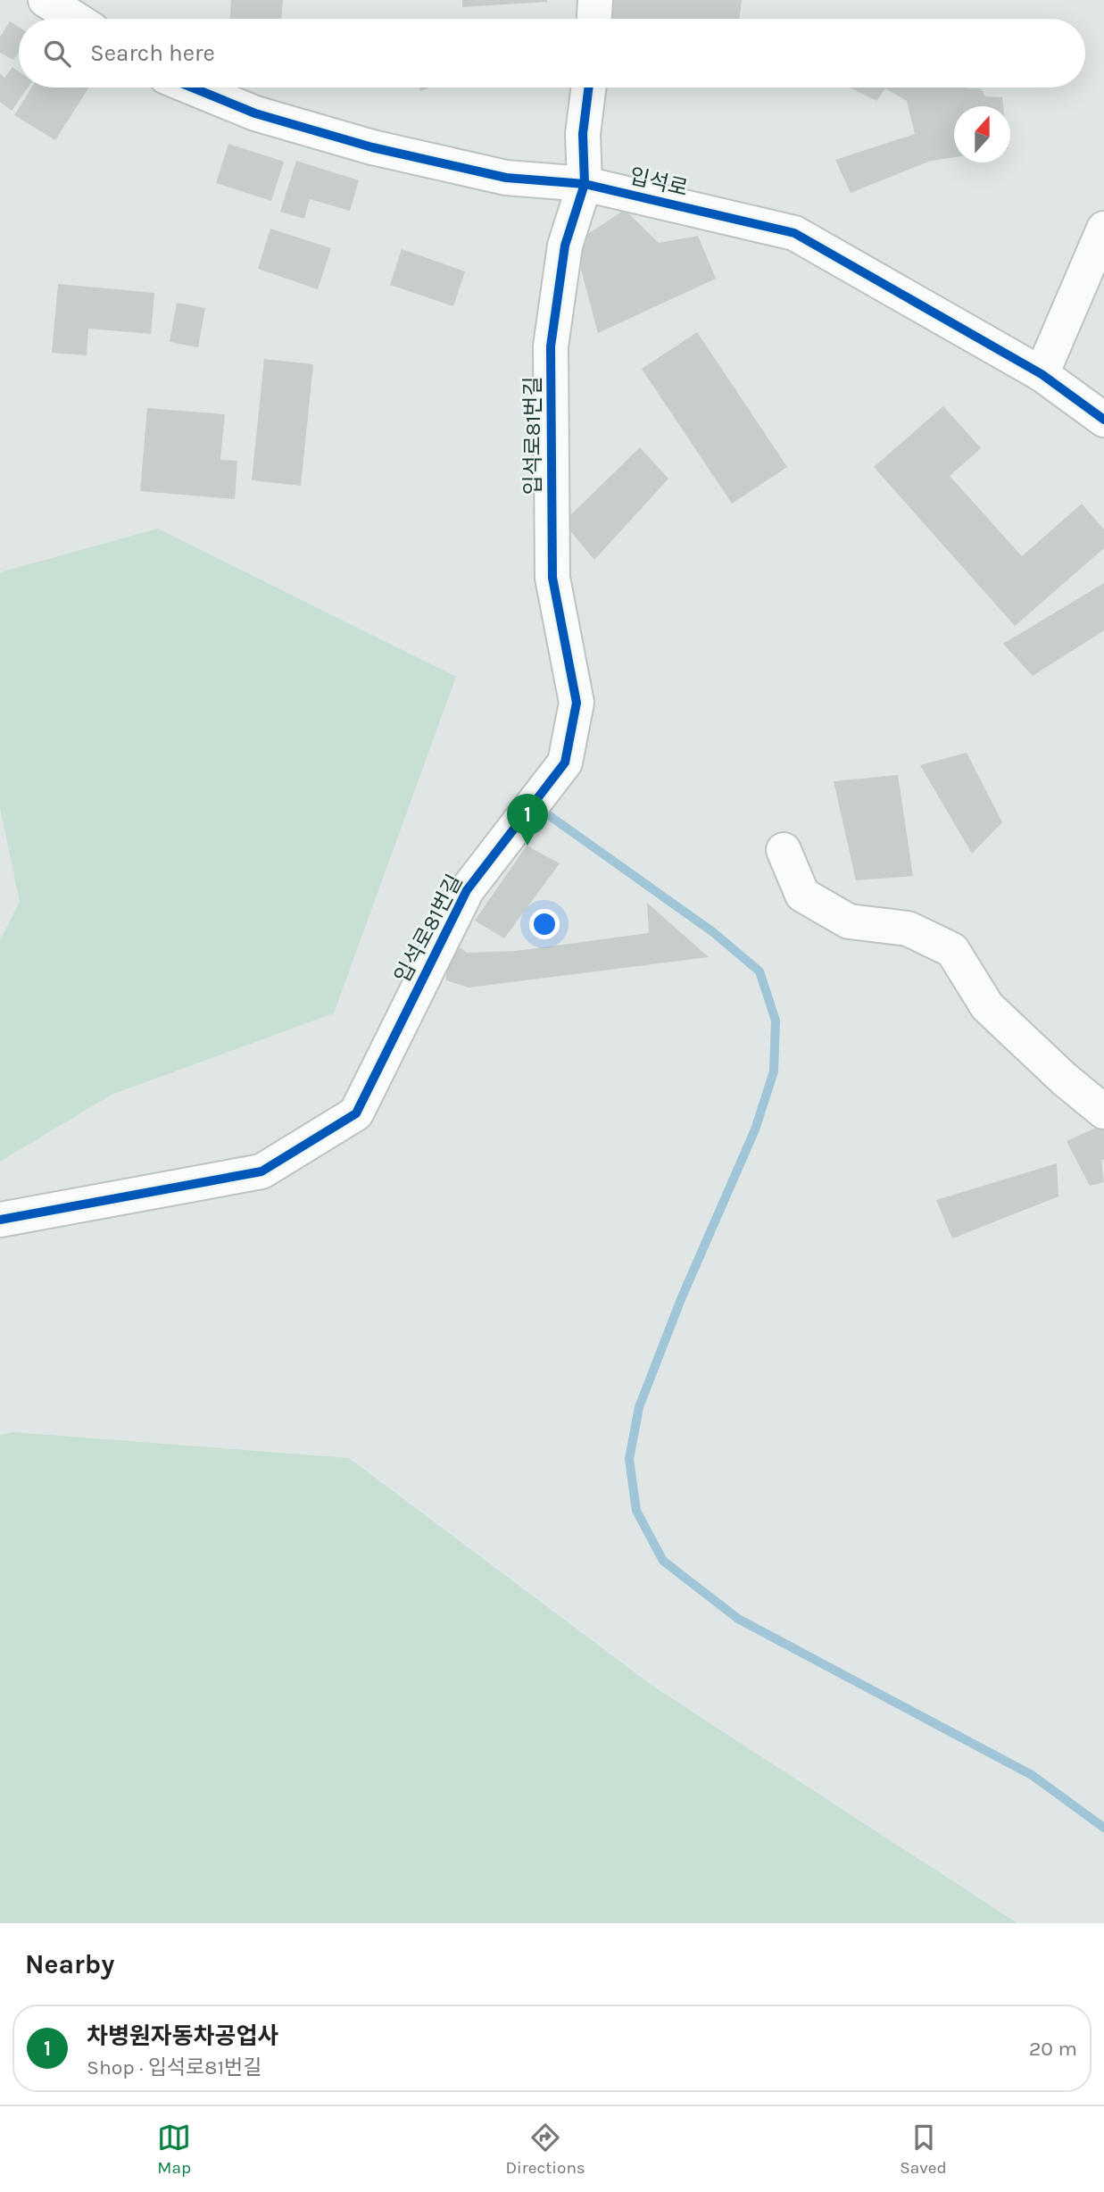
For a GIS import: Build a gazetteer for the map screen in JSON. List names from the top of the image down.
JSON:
{
  "streets": {
    "street": ["입석로", "입석로81번길"]
  },
  "crossings": [
    ["입석로", "입석로81번길"]
  ],
  "north": "top",
  "page": {
    "search": "Search here",
    "pins": "1",
    "heading": "Nearby",
    "list": [
      {
        "mark": "1",
        "name": "차병원자동차공업사",
        "note": "Shop · 입석로81번길",
        "value": "20 m"
      }
    ],
    "nav": ["Map", "Directions", "Saved"]
  }
}
